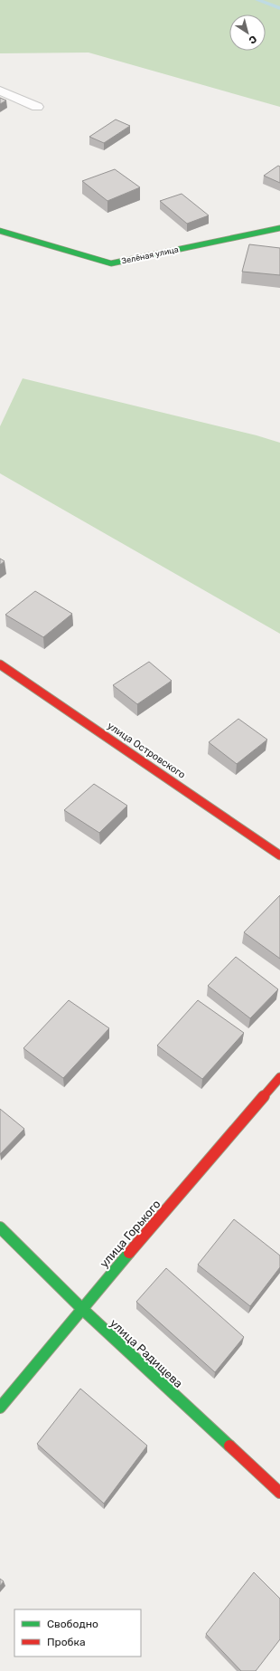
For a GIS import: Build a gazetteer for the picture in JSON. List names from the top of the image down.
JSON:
{
  "streets": {
    "street": [
      "Зелёная улица",
      "улица Островского",
      "улица Горького",
      "улица Радищева"
    ]
  },
  "crossings": [
    ["улица Горького", "улица Радищева"]
  ],
  "legend": ["Свободно", "Пробка"],
  "north": "bottom right"
}
